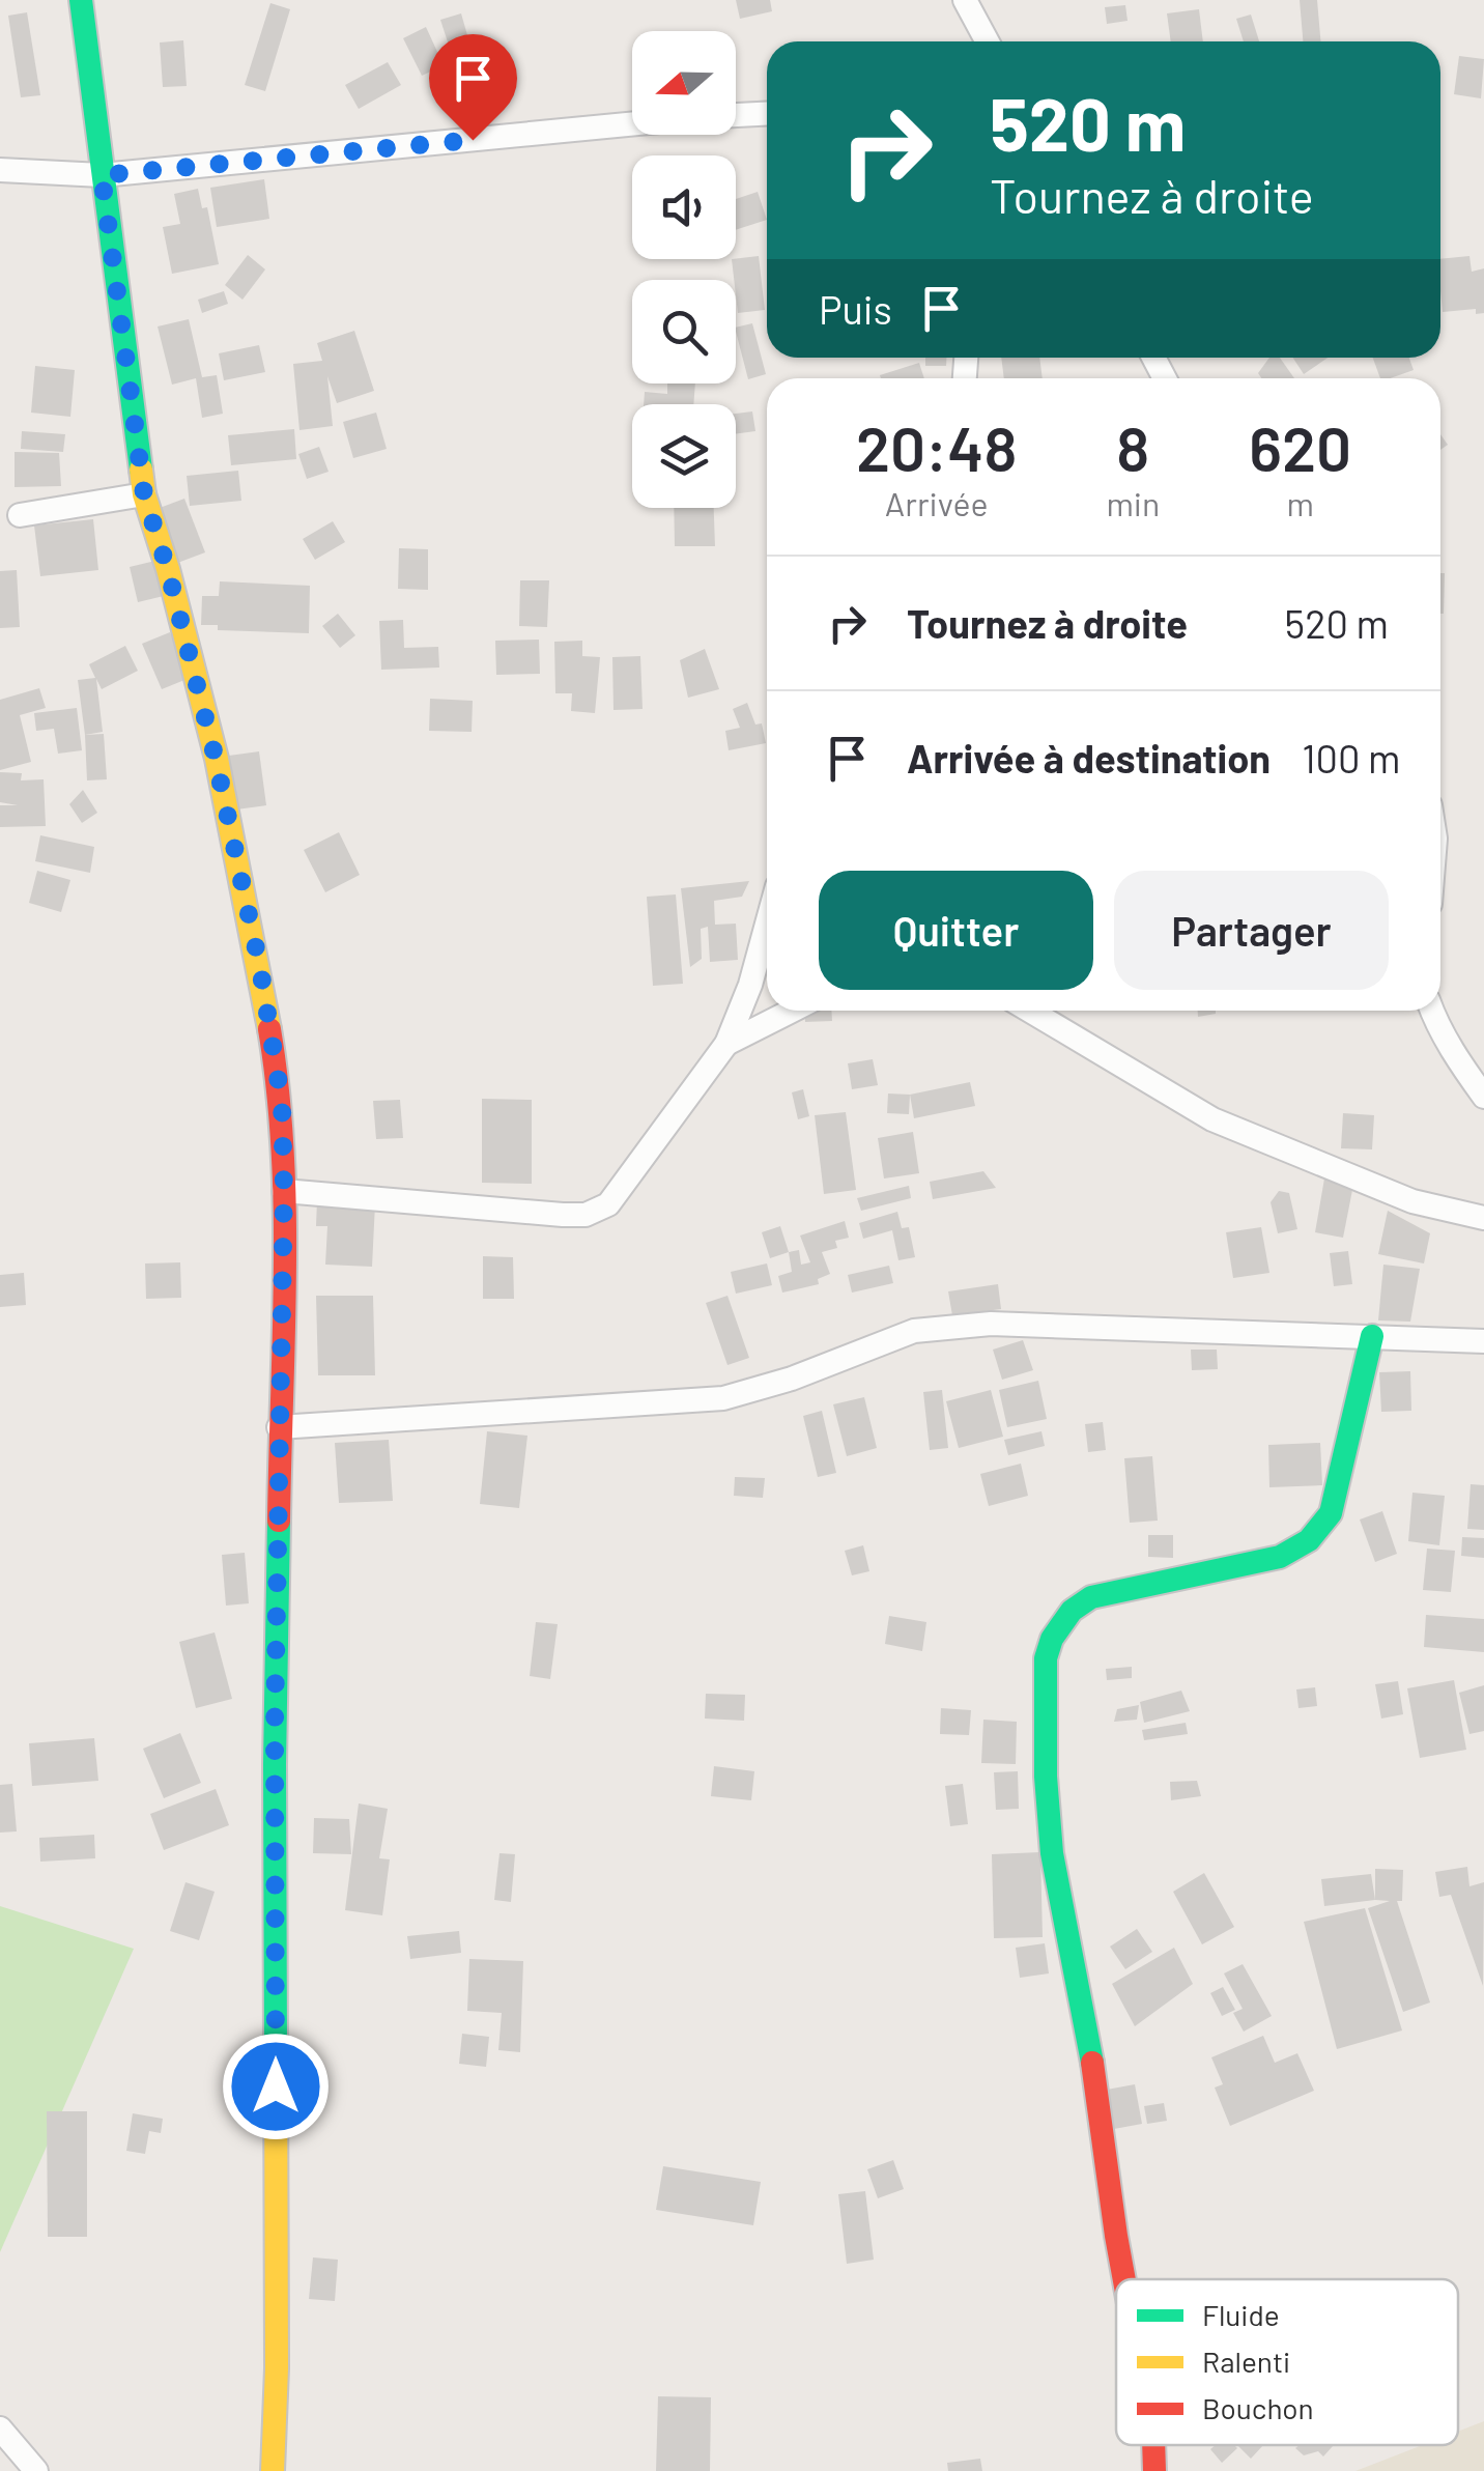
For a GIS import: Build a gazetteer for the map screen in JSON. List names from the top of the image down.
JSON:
{
  "legend": ["Fluide", "Ralenti", "Bouchon"],
  "north": "left",
  "page": {
    "turn": ["520 m", "Tournez à droite"],
    "then": "Puis",
    "eta": [
      "20:48",
      "Arrivée",
      "8",
      "min",
      "620",
      "m"
    ],
    "list": [
      {
        "name": "Tournez à droite",
        "value": "520 m"
      },
      {
        "name": "Arrivée à destination",
        "value": "100 m"
      }
    ],
    "buttons": ["Quitter", "Partager"]
  }
}
